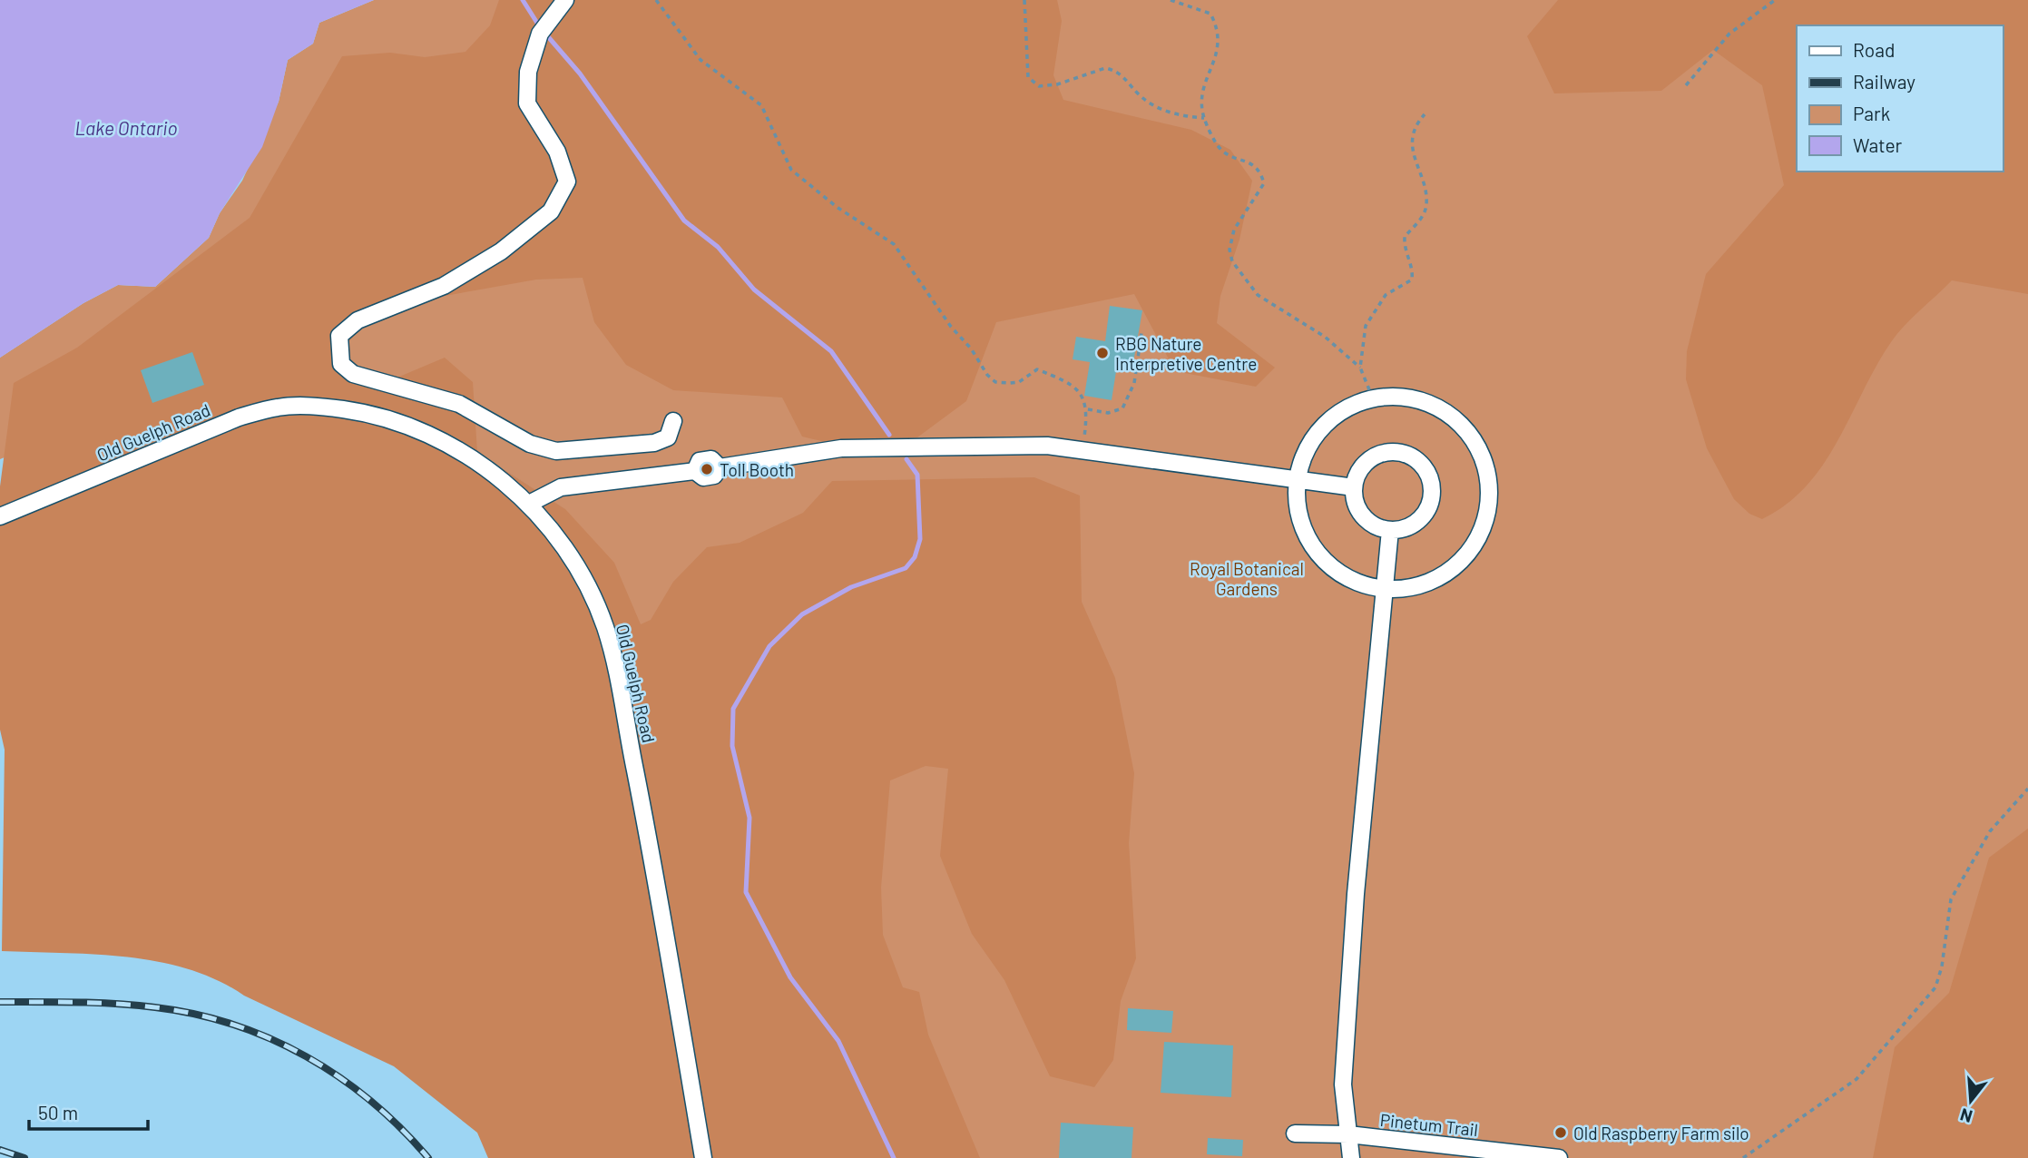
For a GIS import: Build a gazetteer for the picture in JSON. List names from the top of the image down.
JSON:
{
  "streets": {
    "street": ["Old Guelph Road", "Pinetum Trail"]
  },
  "water": ["Lake Ontario"],
  "parks": ["Royal Botanical Gardens"],
  "places": ["RBG Nature Interpretive Centre", "Toll Booth", "Old Raspberry Farm silo"],
  "legend": [
    "Road",
    "Railway",
    "Park",
    "Water"
  ],
  "scale_bar": "50 m",
  "north": "bottom"
}
